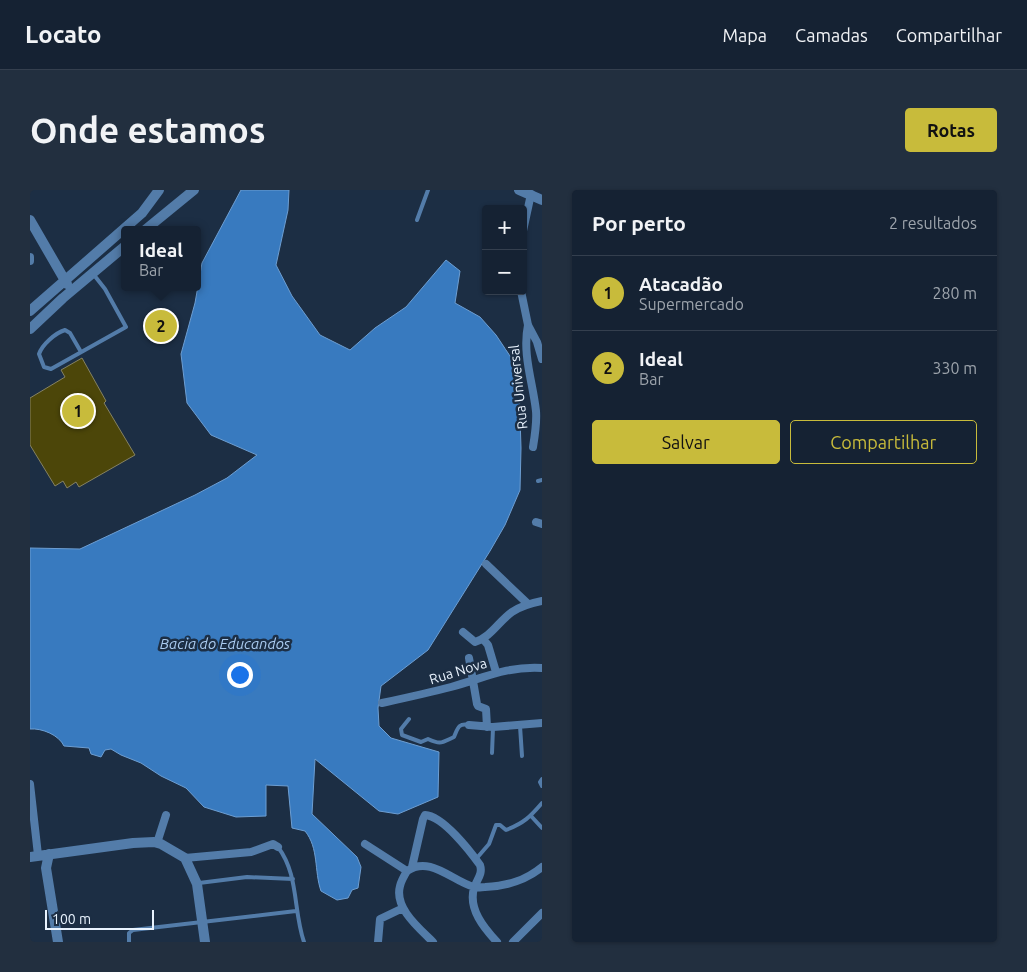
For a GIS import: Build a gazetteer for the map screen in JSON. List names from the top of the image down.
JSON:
{
  "streets": {
    "street": ["Rua Universal", "Rua Nova"]
  },
  "water": ["Bacia do Educandos"],
  "scale_bar": "100 m",
  "page": {
    "header": "Locato",
    "nav": ["Mapa", "Camadas", "Compartilhar"],
    "buttons": [
      "Rotas",
      ["Salvar", "Compartilhar"]
    ],
    "title": "Onde estamos",
    "heading": ["Por perto", "2 resultados"],
    "map_buttons": ["+", "−"],
    "popup": ["Ideal", "Bar"],
    "list": [
      {
        "mark": "1",
        "name": "Atacadão",
        "note": "Supermercado",
        "value": "280 m"
      },
      {
        "mark": "2",
        "name": "Ideal",
        "note": "Bar",
        "value": "330 m"
      }
    ],
    "pins": ["2", "1"],
    "scale": "100 m"
  }
}
